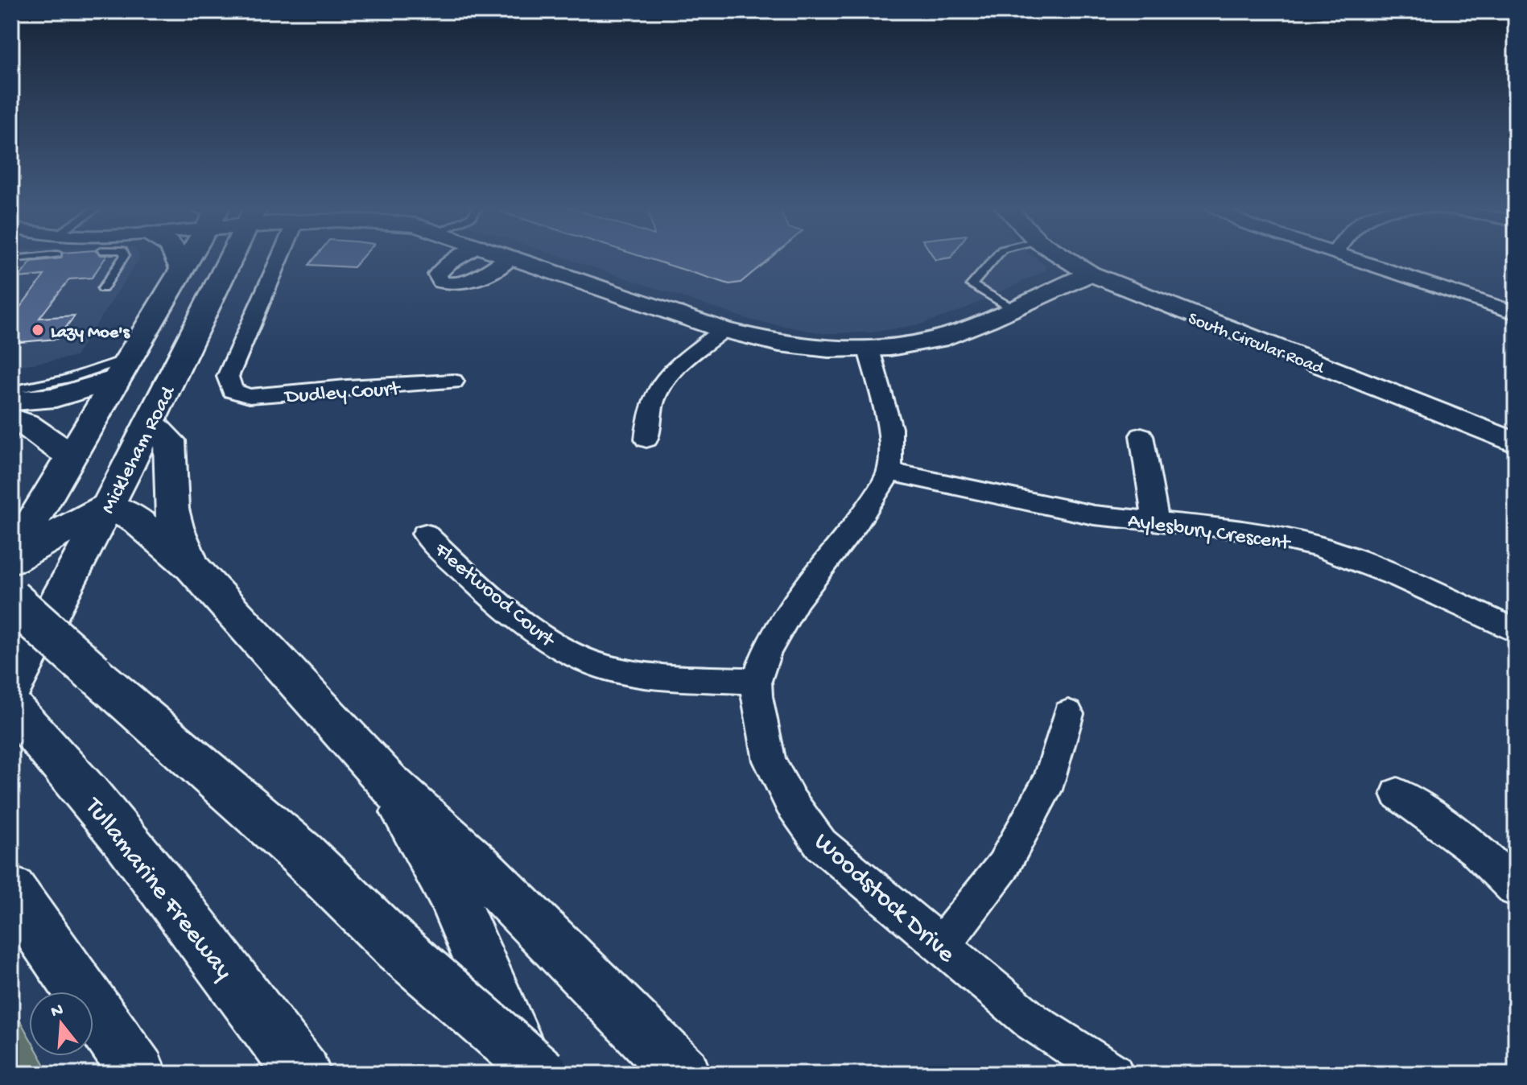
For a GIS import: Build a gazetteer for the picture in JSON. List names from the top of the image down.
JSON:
{
  "streets": {
    "main road": ["Mickleham Road", "Tullamarine Freeway"],
    "street": [
      "South Circular Road",
      "Dudley Court",
      "Aylesbury Crescent",
      "Fleetwood Court",
      "Woodstock Drive"
    ]
  },
  "crossings": [
    ["Aylesbury Crescent", "Woodstock Drive"],
    ["Fleetwood Court", "Woodstock Drive"]
  ],
  "places": ["Lazy Moe's"],
  "north": "top"
}
